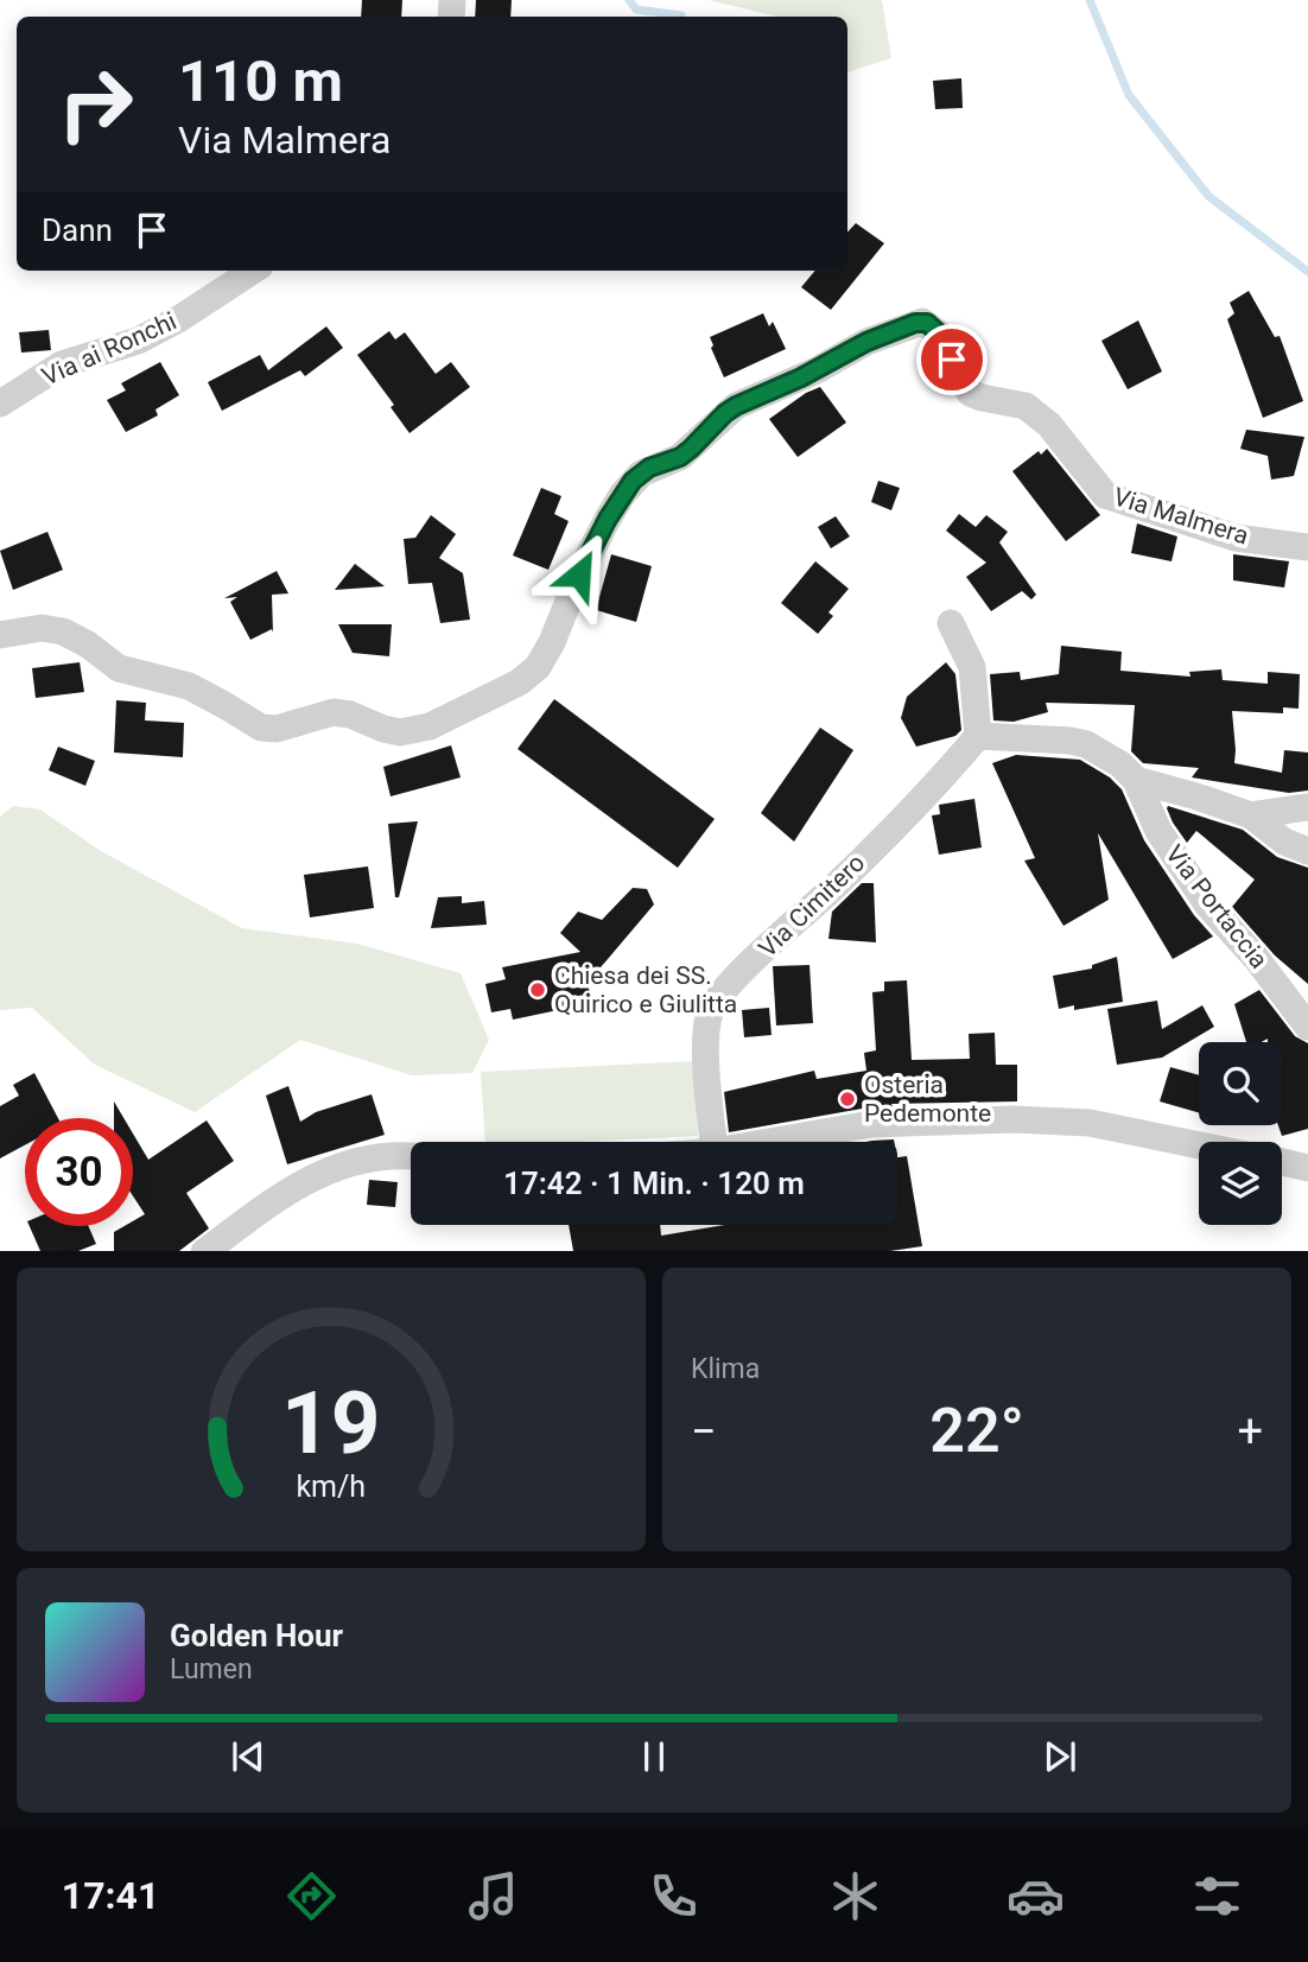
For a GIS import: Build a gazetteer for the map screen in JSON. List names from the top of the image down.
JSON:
{
  "streets": {
    "street": [
      "Via ai Ronchi",
      "Via Malmera",
      "Via Cimitero",
      "Via Portaccia"
    ]
  },
  "places": ["Chiesa dei SS. Quirico e Giulitta", "Osteria Pedemonte"],
  "page": {
    "turn": ["110 m", "Via Malmera"],
    "then": "Dann",
    "limit": "30",
    "trip": "17:42 · 1 Min. · 120 m",
    "tile": "Klima",
    "heat": ["−", "22°", "+"],
    "song": ["Golden Hour", "Lumen"],
    "tabs": "17:41",
    "gauge": ["19", "km/h"]
  }
}
